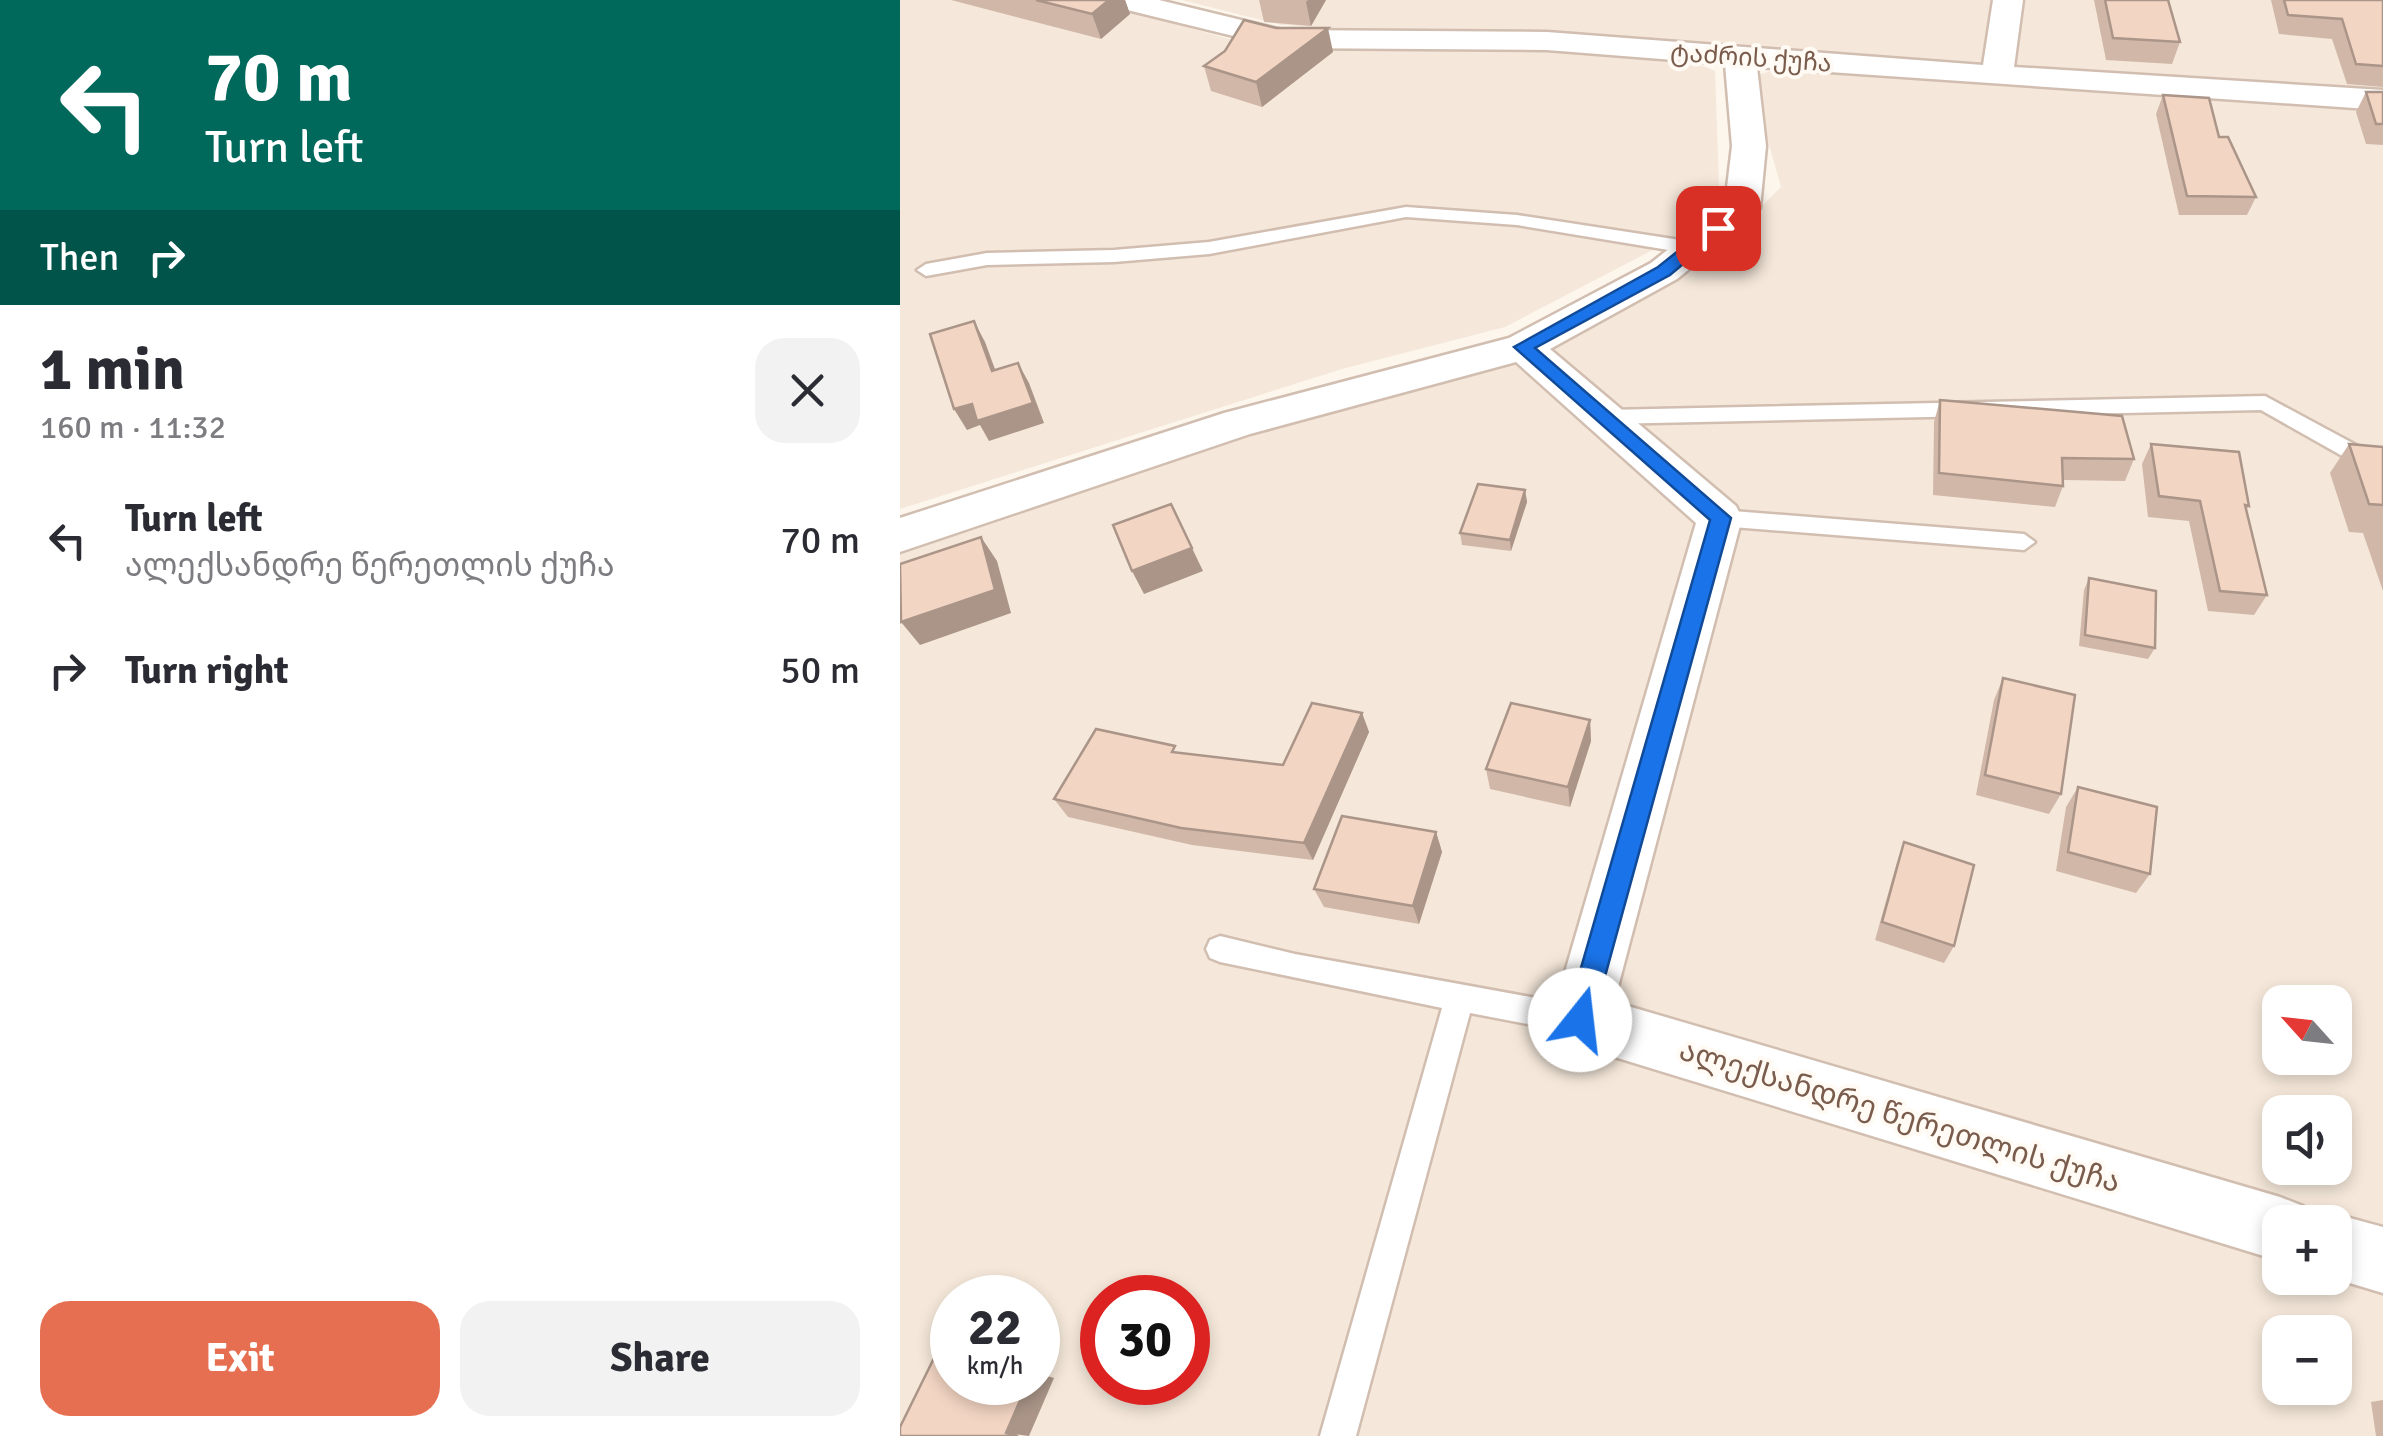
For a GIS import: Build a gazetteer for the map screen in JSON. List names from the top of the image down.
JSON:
{
  "streets": {
    "street": ["ტაძრის ქუჩა", "ალექსანდრე წერეთლის ქუჩა"]
  },
  "north": "top left",
  "page": {
    "turn": ["70 m", "Turn left"],
    "then": "Then",
    "heading": ["1 min", "160 m · 11:32"],
    "list": [
      {
        "name": "Turn left",
        "note": "ალექსანდრე წერეთლის ქუჩა",
        "value": "70 m"
      },
      {
        "name": "Turn right",
        "value": "50 m"
      }
    ],
    "map_buttons": ["+", "−"],
    "speed": "22 km/h",
    "limit": "30",
    "buttons": ["Exit", "Share"]
  }
}
